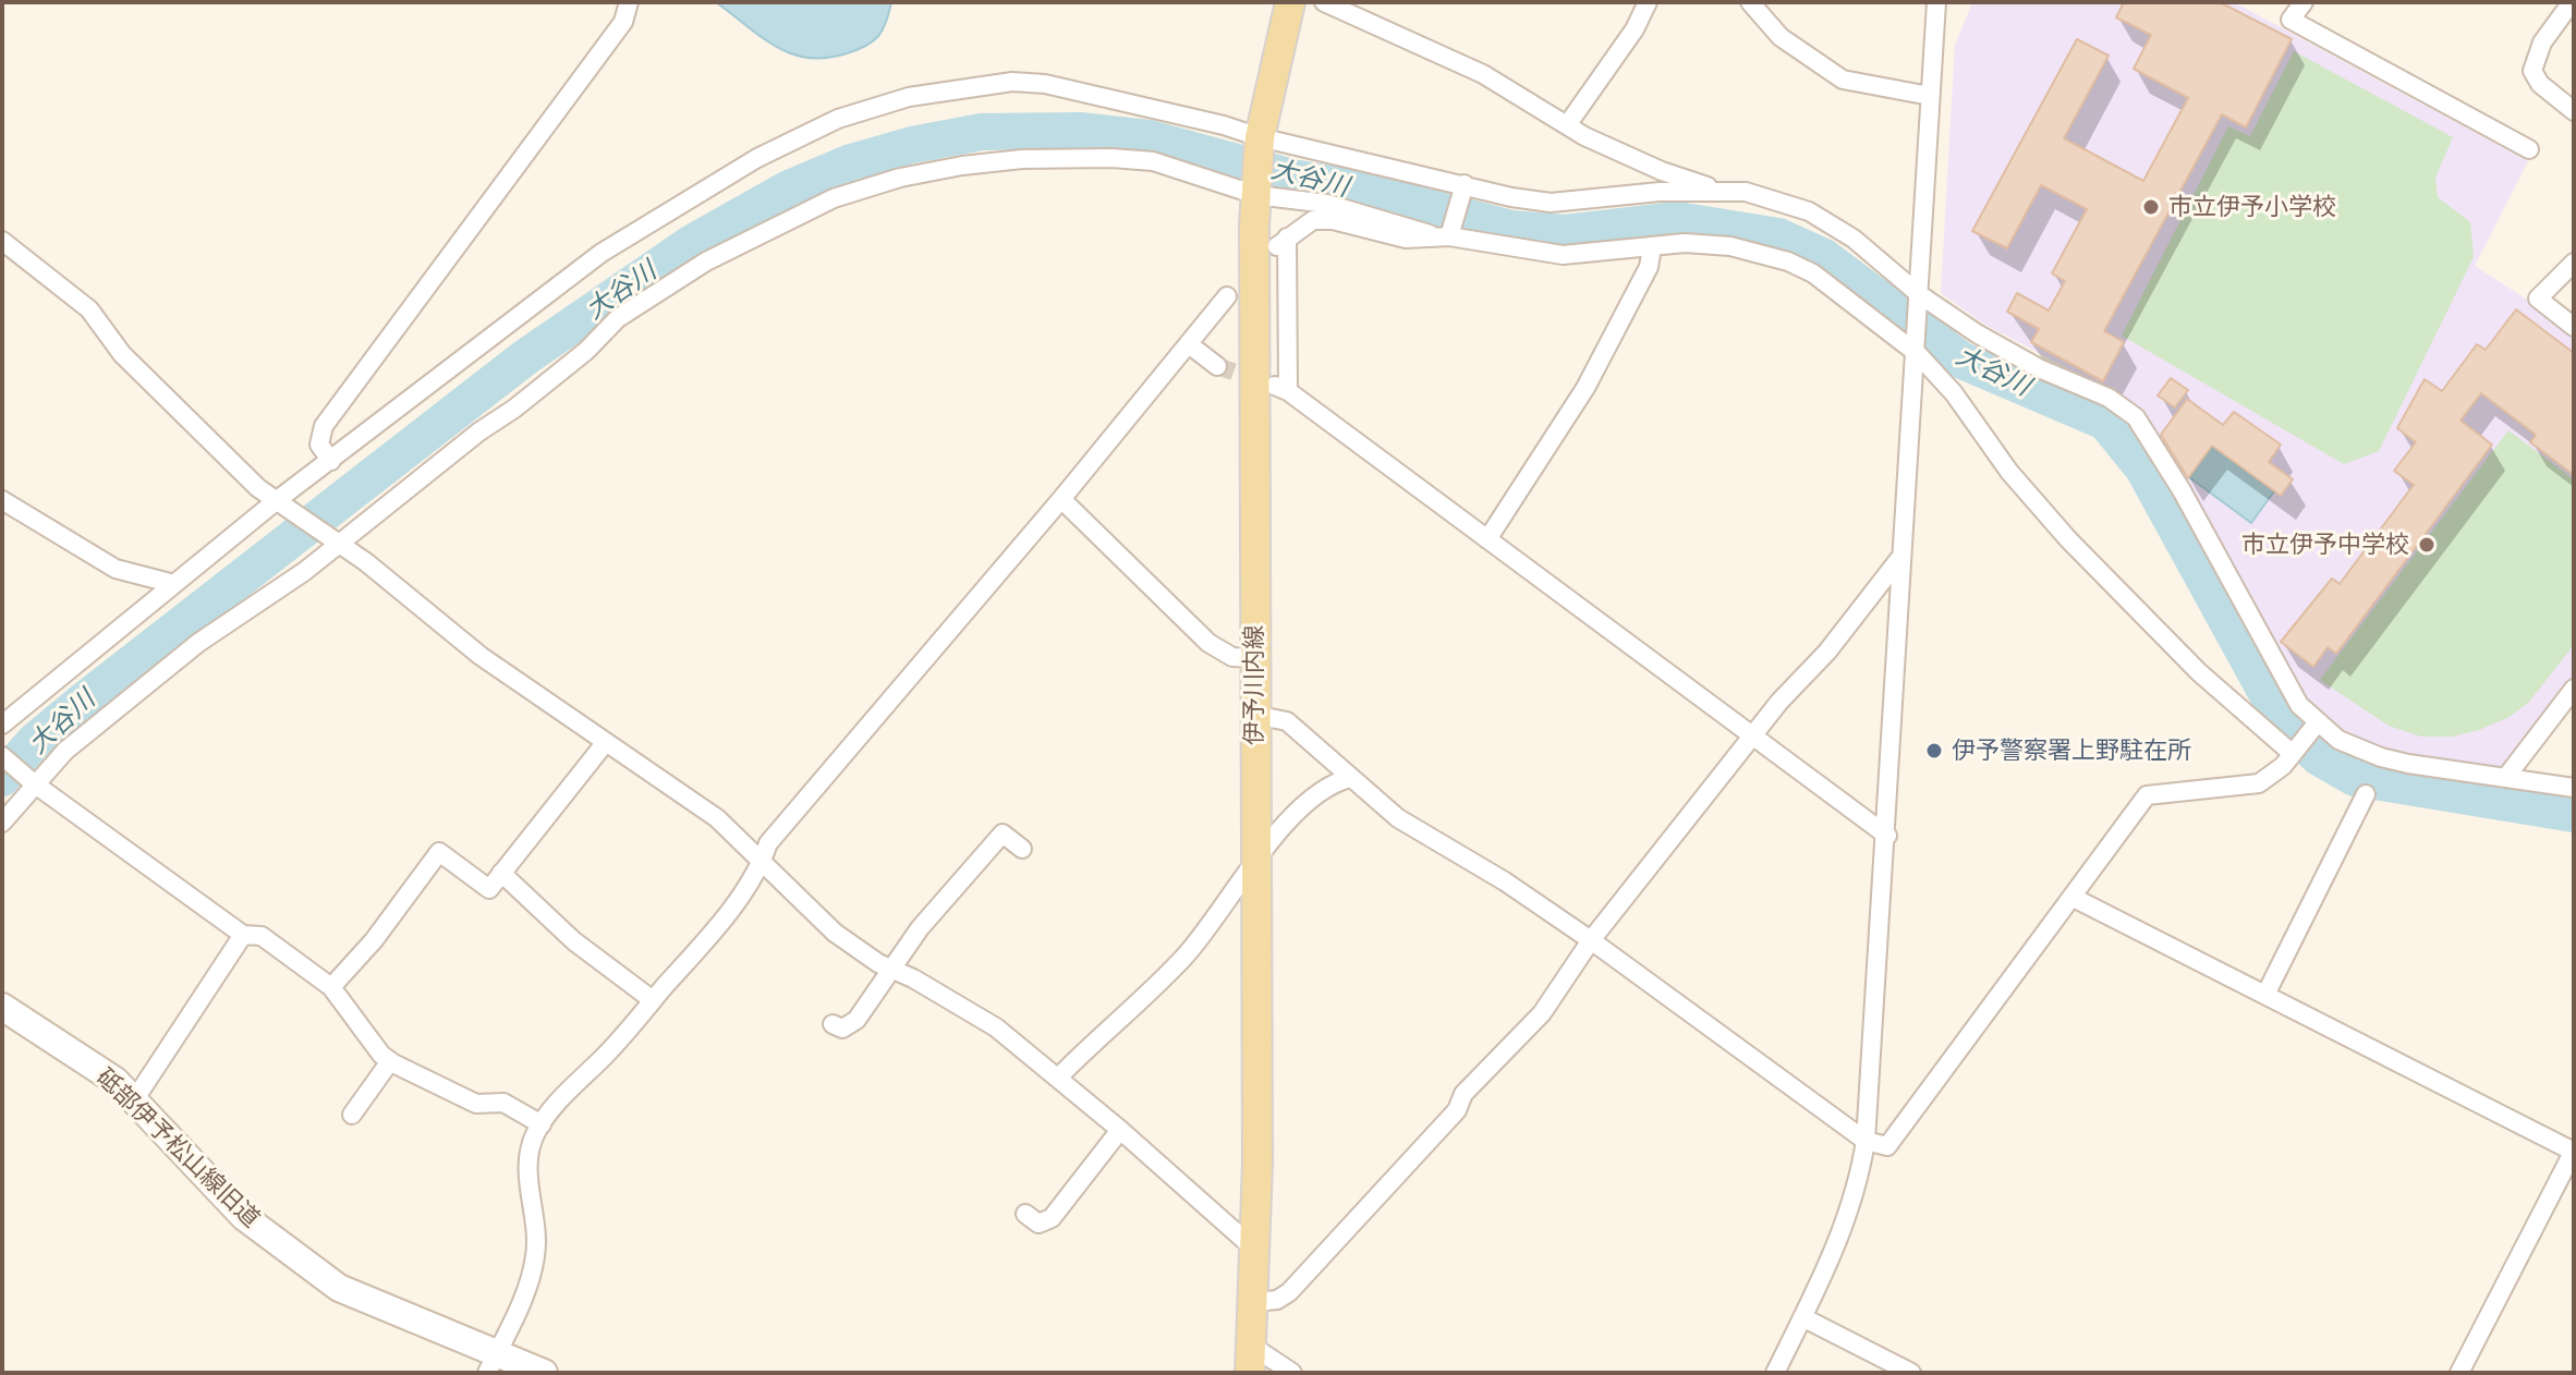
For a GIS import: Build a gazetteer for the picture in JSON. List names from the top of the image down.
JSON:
{
  "streets": {
    "main road": ["伊予川内線"],
    "street": ["砥部伊予松山線旧道"]
  },
  "water": ["大谷川"],
  "places": ["市立伊予小学校", "市立伊予中学校", "伊予警察署上野駐在所"]
}
